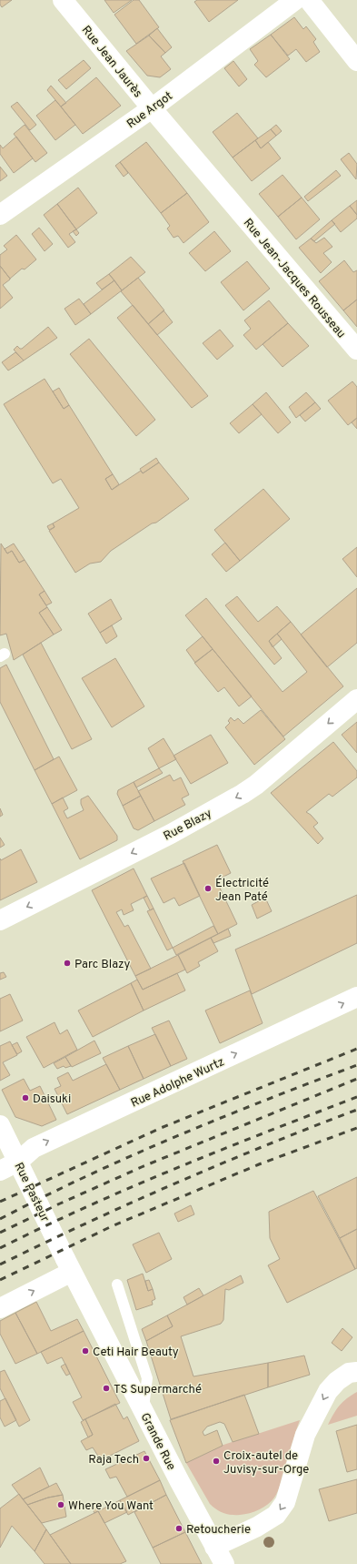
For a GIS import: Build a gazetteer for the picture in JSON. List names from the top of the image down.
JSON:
{
  "streets": {
    "street": [
      "Rue Jean Jaurès",
      "Rue Argot",
      "Rue Jean-Jacques Rousseau",
      "Rue Blazy",
      "Rue Adolphe Wurtz",
      "Rue Pasteur",
      "Grande Rue"
    ]
  },
  "crossings": [
    ["Rue Jean Jaurès", "Rue Argot"],
    ["Rue Jean Jaurès", "Rue Jean-Jacques Rousseau"],
    ["Rue Adolphe Wurtz", "Rue Pasteur"],
    ["Rue Pasteur", "Grande Rue"]
  ],
  "one_way": ["Rue Blazy", "Rue Adolphe Wurtz"],
  "places": [
    "Électricité Jean Paté",
    "Parc Blazy",
    "Daisuki",
    "Ceti Hair Beauty",
    "TS Supermarché",
    "Raja Tech",
    "Croix-autel de Juvisy-sur-Orge",
    "Where You Want",
    "Retoucherie"
  ]
}
